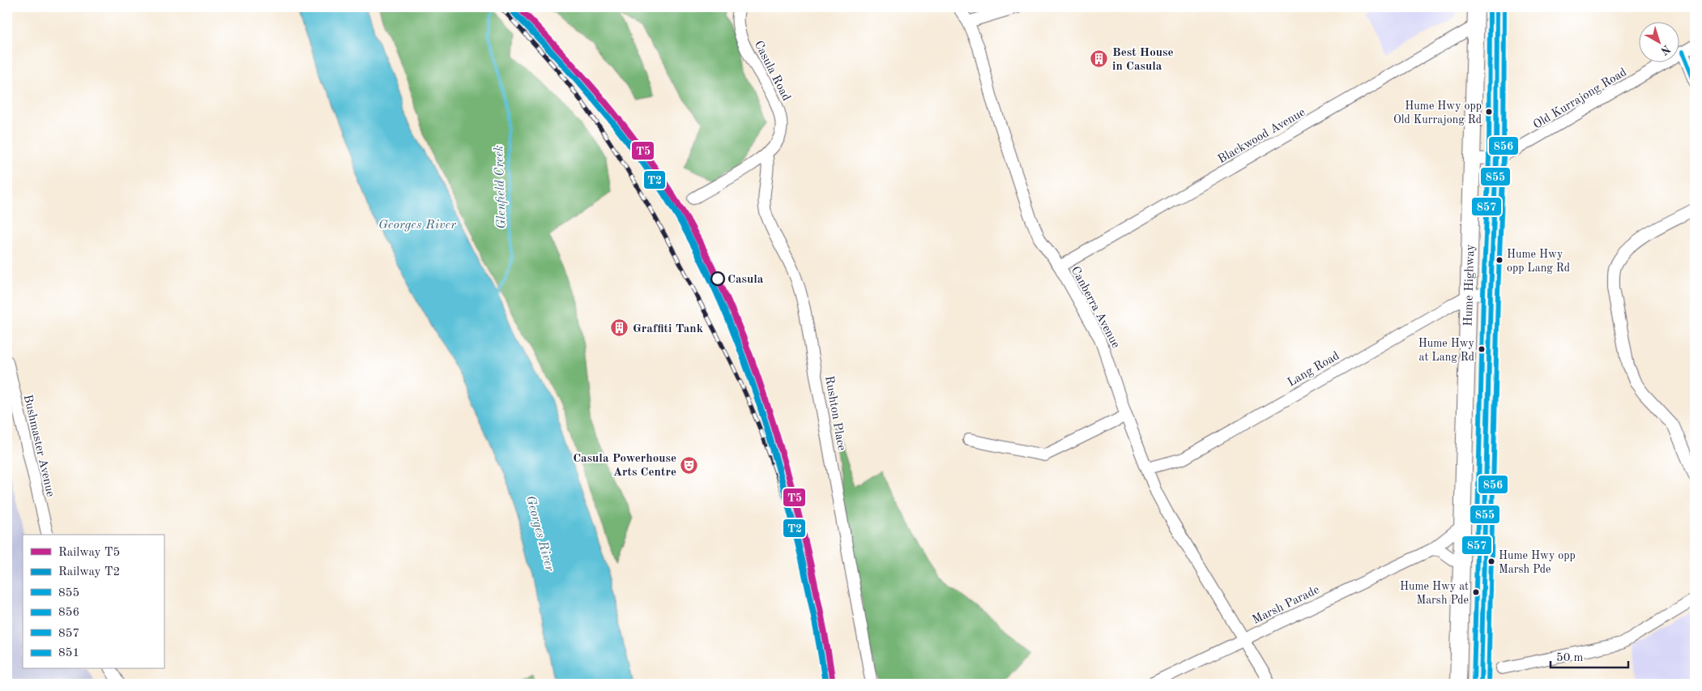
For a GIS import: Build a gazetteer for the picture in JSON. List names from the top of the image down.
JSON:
{
  "streets": {
    "highway": ["Hume Highway"],
    "street": [
      "Casula Road",
      "Old Kurrajong Road",
      "Blackwood Avenue",
      "Canberra Avenue",
      "Lang Road",
      "Rushton Place",
      "Bushmaster Avenue",
      "Marsh Parade"
    ]
  },
  "crossings": [
    ["Casula Road", "Rushton Place"],
    ["Old Kurrajong Road", "Hume Highway"],
    ["Blackwood Avenue", "Hume Highway"],
    ["Blackwood Avenue", "Canberra Avenue"],
    ["Hume Highway", "Lang Road"],
    ["Hume Highway", "Marsh Parade"],
    ["Canberra Avenue", "Lang Road"],
    ["Canberra Avenue", "Marsh Parade"]
  ],
  "water": ["Glenfield Creek", "Georges River"],
  "places": {
    "building": ["Best House in Casula", "Graffiti Tank"],
    "other": [
      "Hume Hwy opp Old Kurrajong Rd",
      "Hume Hwy opp Lang Rd",
      "Casula",
      "Hume Hwy at Lang Rd",
      "Hume Hwy opp Marsh Pde",
      "Hume Hwy at Marsh Pde"
    ],
    "theatre": ["Casula Powerhouse Arts Centre"]
  },
  "lines": [
    "rail line T5",
    "transit line 855",
    "transit line 856",
    "transit line 857",
    "rail line T2",
    "transit line 851"
  ],
  "legend": [
    "Railway T5",
    "Railway T2",
    "855",
    "856",
    "857",
    "851"
  ],
  "scale_bar": "50 m",
  "north": "bottom right"
}
